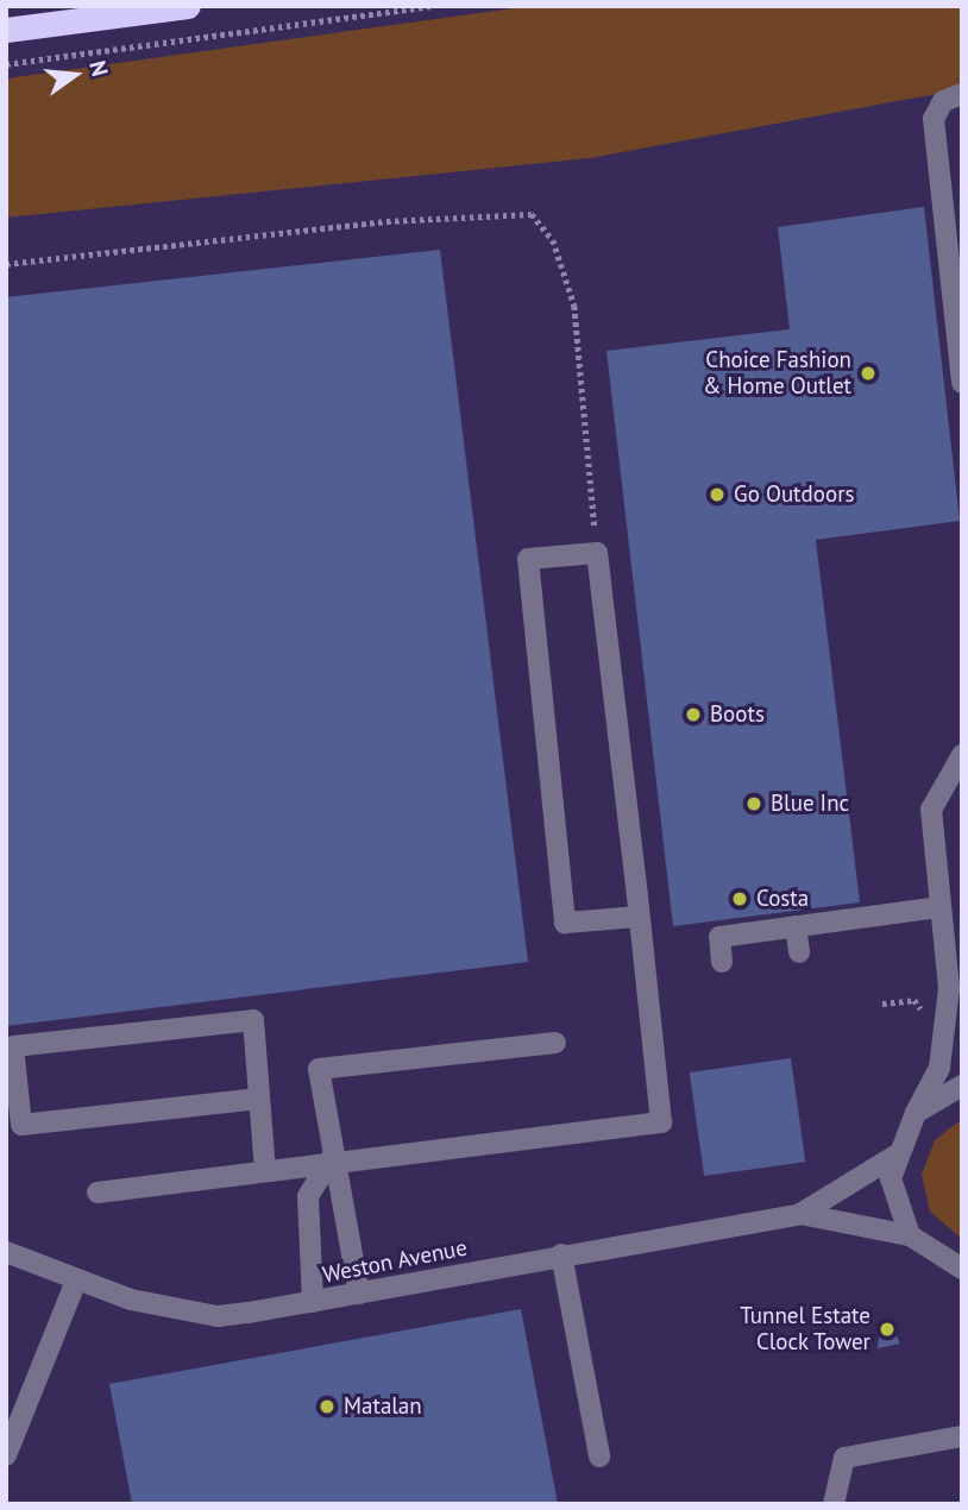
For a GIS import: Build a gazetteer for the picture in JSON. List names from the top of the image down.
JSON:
{
  "streets": {
    "street": ["Weston Avenue"]
  },
  "places": [
    "Choice Fashion & Home Outlet",
    "Go Outdoors",
    "Boots",
    "Blue Inc",
    "Costa",
    "Tunnel Estate Clock Tower",
    "Matalan"
  ],
  "north": "right"
}
